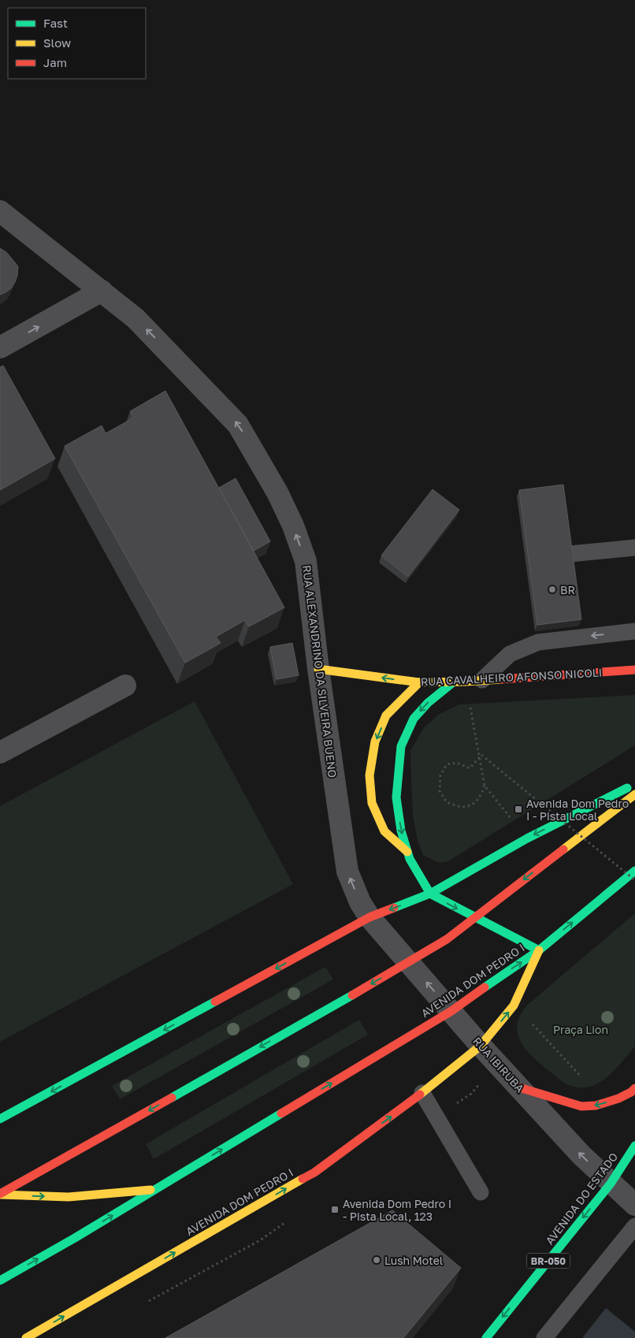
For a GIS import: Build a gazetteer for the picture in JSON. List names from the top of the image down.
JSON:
{
  "streets": {
    "main road": [
      "RUA CAVALHEIRO AFONSO NICOLI",
      "AVENIDA DOM PEDRO I",
      "AVENIDA DO ESTADO",
      "BR-050"
    ],
    "street": ["RUA ALEXANDRINO DA SILVEIRA BUENO", "RUA IBIRUBA"]
  },
  "crossings": [
    ["RUA ALEXANDRINO DA SILVEIRA BUENO", "RUA CAVALHEIRO AFONSO NICOLI"],
    ["RUA ALEXANDRINO DA SILVEIRA BUENO", "RUA IBIRUBA"],
    ["AVENIDA DOM PEDRO I", "RUA IBIRUBA"],
    ["RUA IBIRUBA", "AVENIDA DO ESTADO"]
  ],
  "one_way": ["RUA ALEXANDRINO DA SILVEIRA BUENO", "RUA IBIRUBA", "AVENIDA DO ESTADO"],
  "parks": ["Praça Lion"],
  "places": {
    "other": ["BR", "Lush Motel"],
    "transit": ["Avenida Dom Pedro I - Pista Local", "Avenida Dom Pedro I - Pista Local, 123"]
  },
  "legend": ["Fast", "Slow", "Jam"]
}
